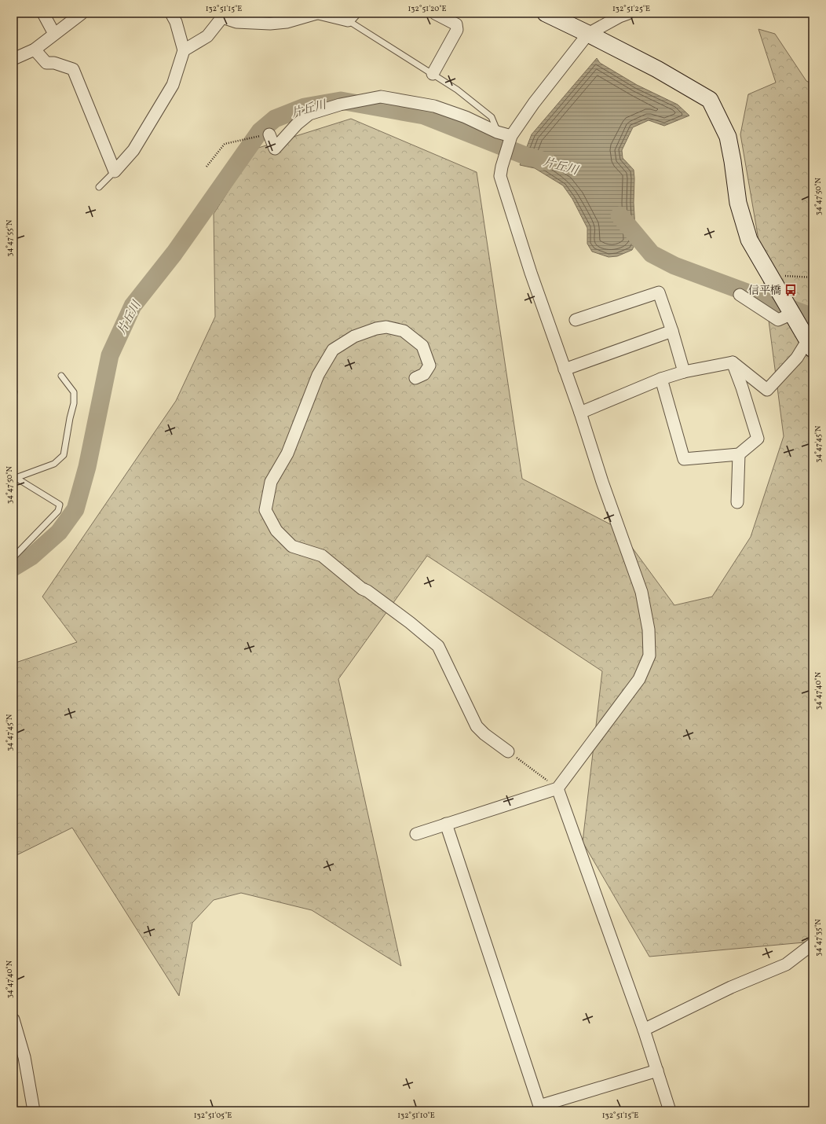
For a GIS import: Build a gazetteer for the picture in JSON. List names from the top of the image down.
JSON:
{
  "water": ["片丘川"],
  "places": {
    "bus stop": ["信平橋"]
  },
  "coordinates": [
    "132°51'15\"E",
    "132°51'20\"E",
    "132°51'25\"E",
    "34°47'50\"N",
    "34°47'55\"N",
    "34°47'45\"N",
    "34°47'40\"N",
    "34°47'35\"N",
    "132°51'05\"E",
    "132°51'10\"E"
  ]
}
